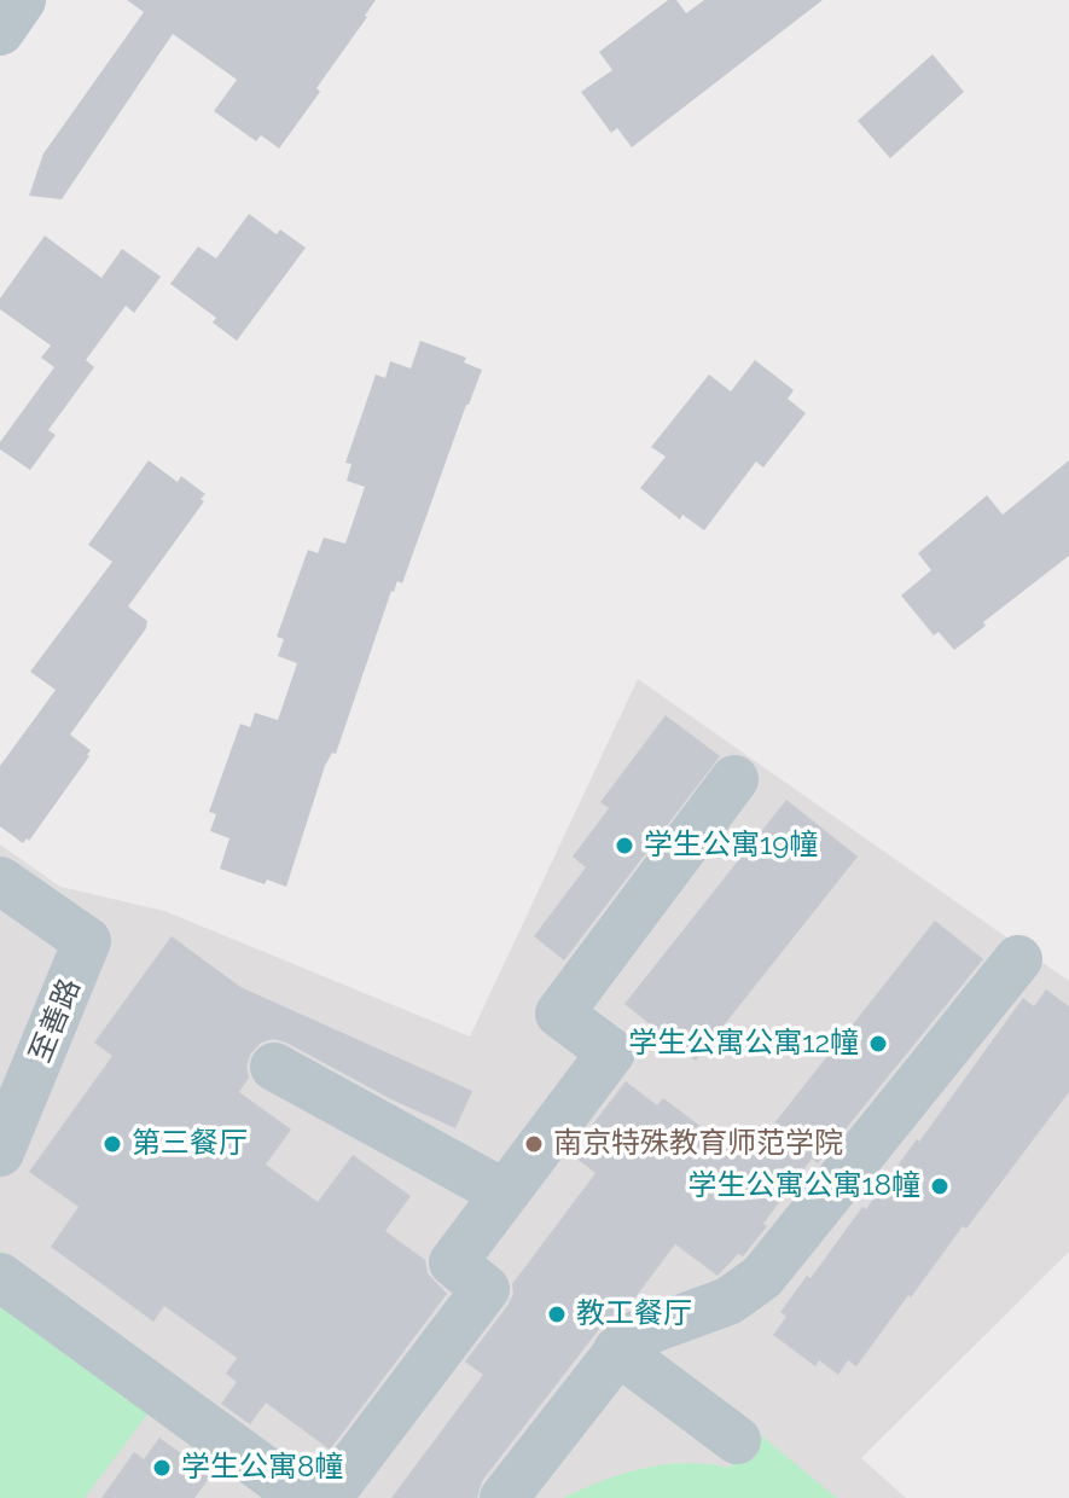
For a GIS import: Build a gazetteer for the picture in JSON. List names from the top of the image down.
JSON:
{
  "streets": {
    "street": ["至善路"]
  },
  "places": [
    "学生公寓19幢",
    "学生公寓公寓12幢",
    "第三餐厅",
    "南京特殊教育师范学院",
    "学生公寓公寓18幢",
    "教工餐厅",
    "学生公寓8幢"
  ]
}
